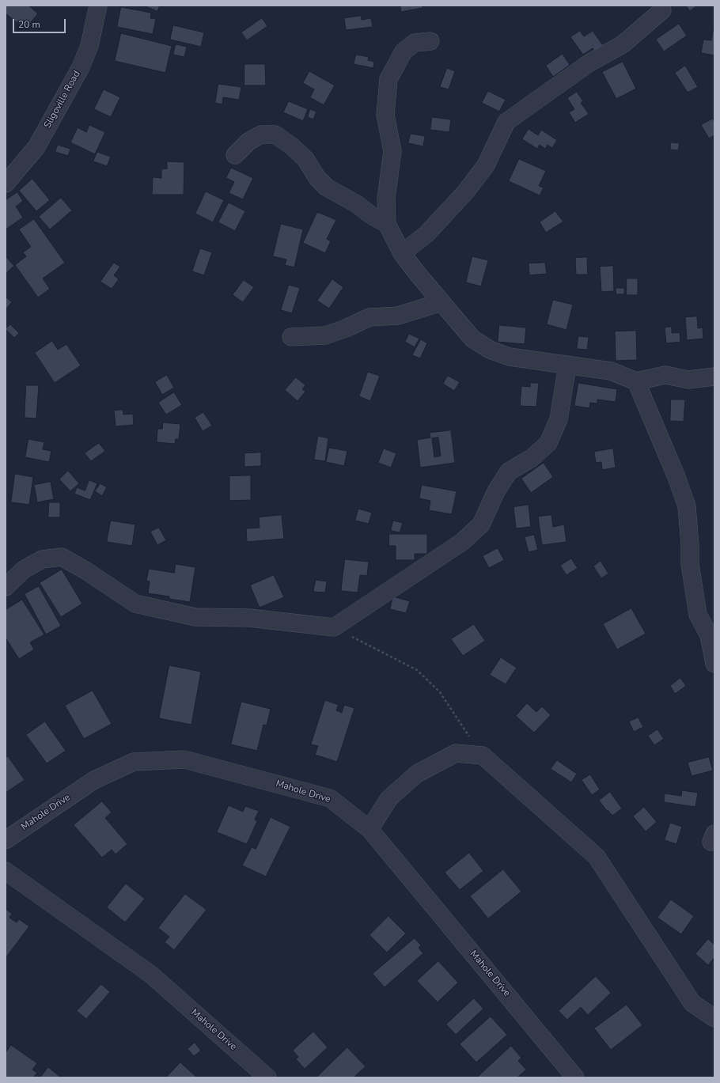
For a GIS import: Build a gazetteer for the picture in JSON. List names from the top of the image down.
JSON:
{
  "streets": {
    "street": ["Sligoville Road", "Mahole Drive"]
  },
  "scale_bar": "20 m"
}
